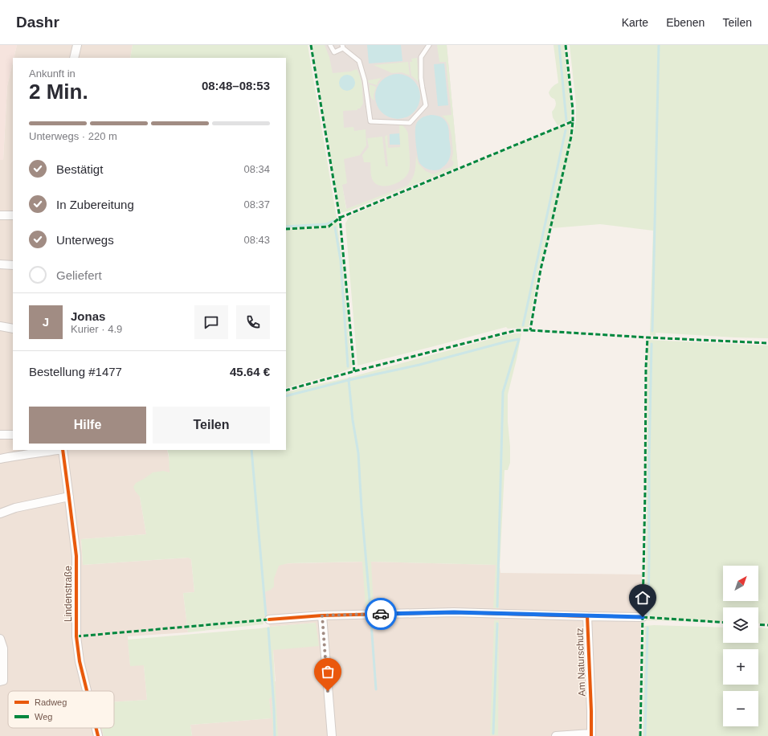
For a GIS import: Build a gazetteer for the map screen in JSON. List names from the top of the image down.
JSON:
{
  "streets": {
    "street": ["Lindenstraße", "Am Naturschutz"]
  },
  "legend": ["Radweg", "Weg"],
  "north": "top right",
  "page": {
    "header": "Dashr",
    "nav": ["Karte", "Ebenen", "Teilen"],
    "heading": ["2 Min.", "Ankunft in", "08:48–08:53"],
    "panel": [
      "Jonas",
      "Kurier · 4.9",
      "Bestellung #1477",
      "45.64 €"
    ],
    "bar": "Unterwegs · 220 m",
    "list": [
      ["Bestätigt", "08:34"],
      ["In Zubereitung", "08:37"],
      ["Unterwegs", "08:43"],
      "Geliefert"
    ],
    "round": "J",
    "buttons": ["Hilfe", "Teilen"],
    "map_buttons": ["+", "−"]
  }
}
